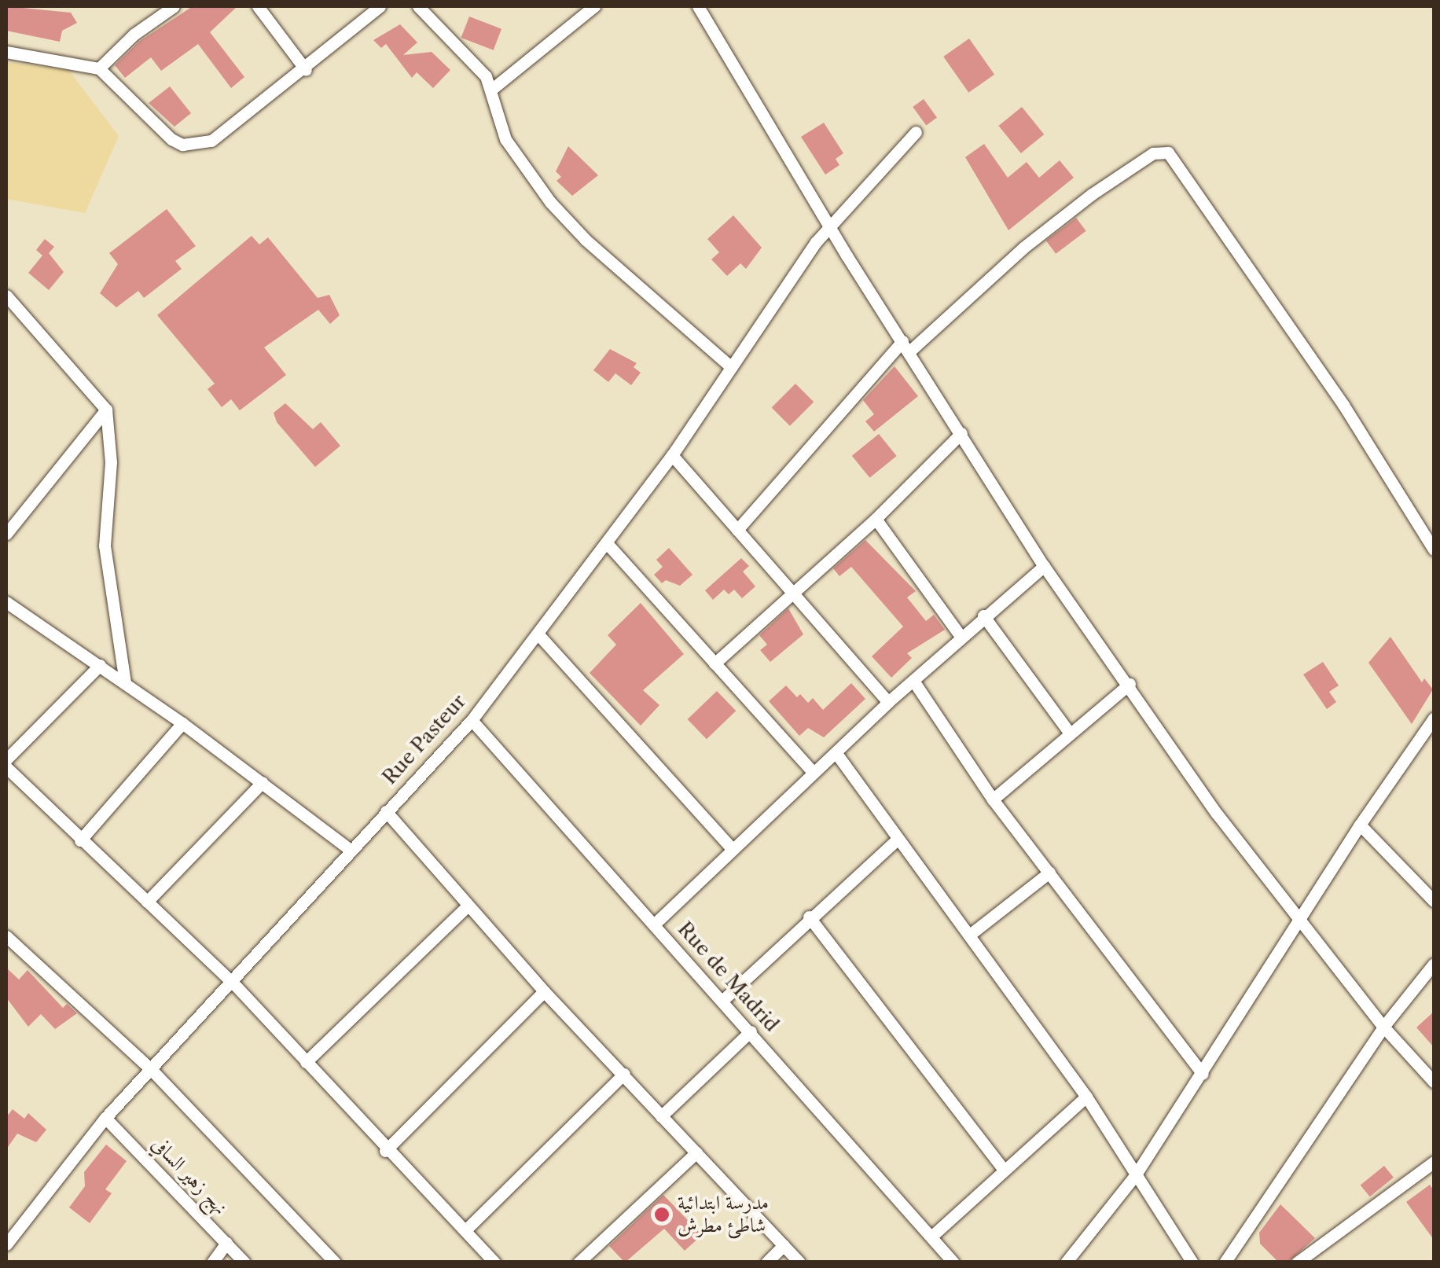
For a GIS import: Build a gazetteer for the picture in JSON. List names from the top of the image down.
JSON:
{
  "streets": {
    "street": ["Rue Pasteur", "Rue de Madrid", "نهج زهير السافي"]
  },
  "crossings": [
    ["Rue Pasteur", "Rue de Madrid"],
    ["Rue Pasteur", "نهج زهير السافي"]
  ],
  "places": ["مدرسة ابتدائية شاطئ مطرش"]
}
